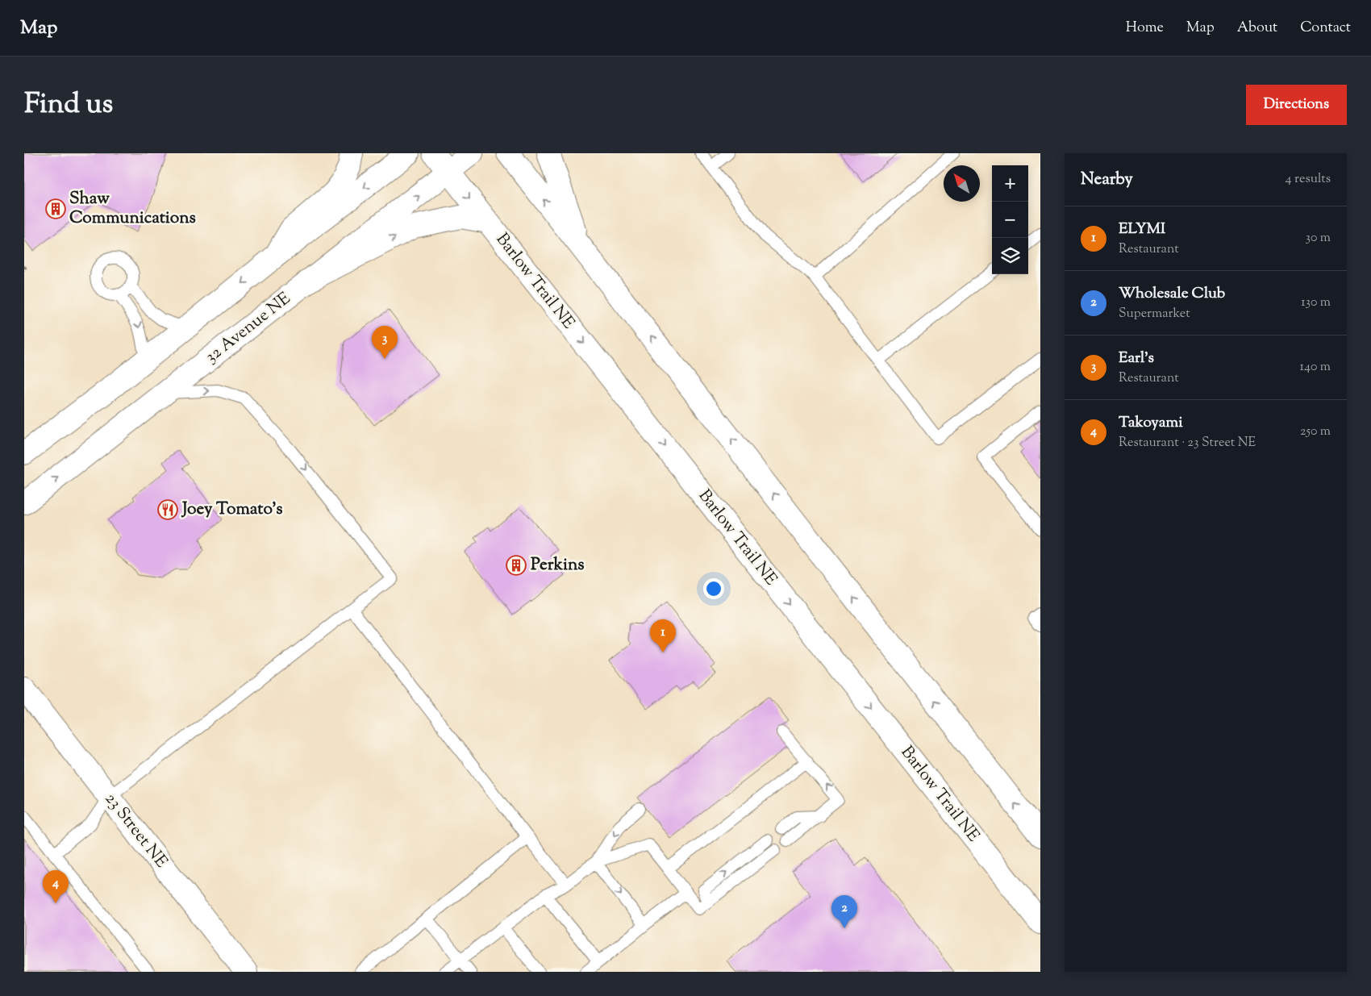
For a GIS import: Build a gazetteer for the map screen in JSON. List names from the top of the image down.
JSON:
{
  "streets": {
    "main road": ["Barlow Trail NE", "32 Avenue NE", "23 Street NE"]
  },
  "crossings": [
    ["Barlow Trail NE", "32 Avenue NE"]
  ],
  "places": {
    "building": ["Shaw Communications", "Perkins"],
    "restaurant": ["Joey Tomato's"]
  },
  "north": "top left",
  "page": {
    "header": "Map",
    "nav": [
      "Home",
      "Map",
      "About",
      "Contact"
    ],
    "title": "Find us",
    "buttons": "Directions",
    "heading": ["Nearby", "4 results"],
    "map_buttons": ["+", "−"],
    "list": [
      {
        "mark": "1",
        "name": "ELYMI",
        "note": "Restaurant",
        "value": "30 m"
      },
      {
        "mark": "2",
        "name": "Wholesale Club",
        "note": "Supermarket",
        "value": "130 m"
      },
      {
        "mark": "3",
        "name": "Earl's",
        "note": "Restaurant",
        "value": "140 m"
      },
      {
        "mark": "4",
        "name": "Takoyami",
        "note": "Restaurant · 23 Street NE",
        "value": "250 m"
      }
    ],
    "pins": [
      "3",
      "1",
      "4",
      "2"
    ]
  }
}
